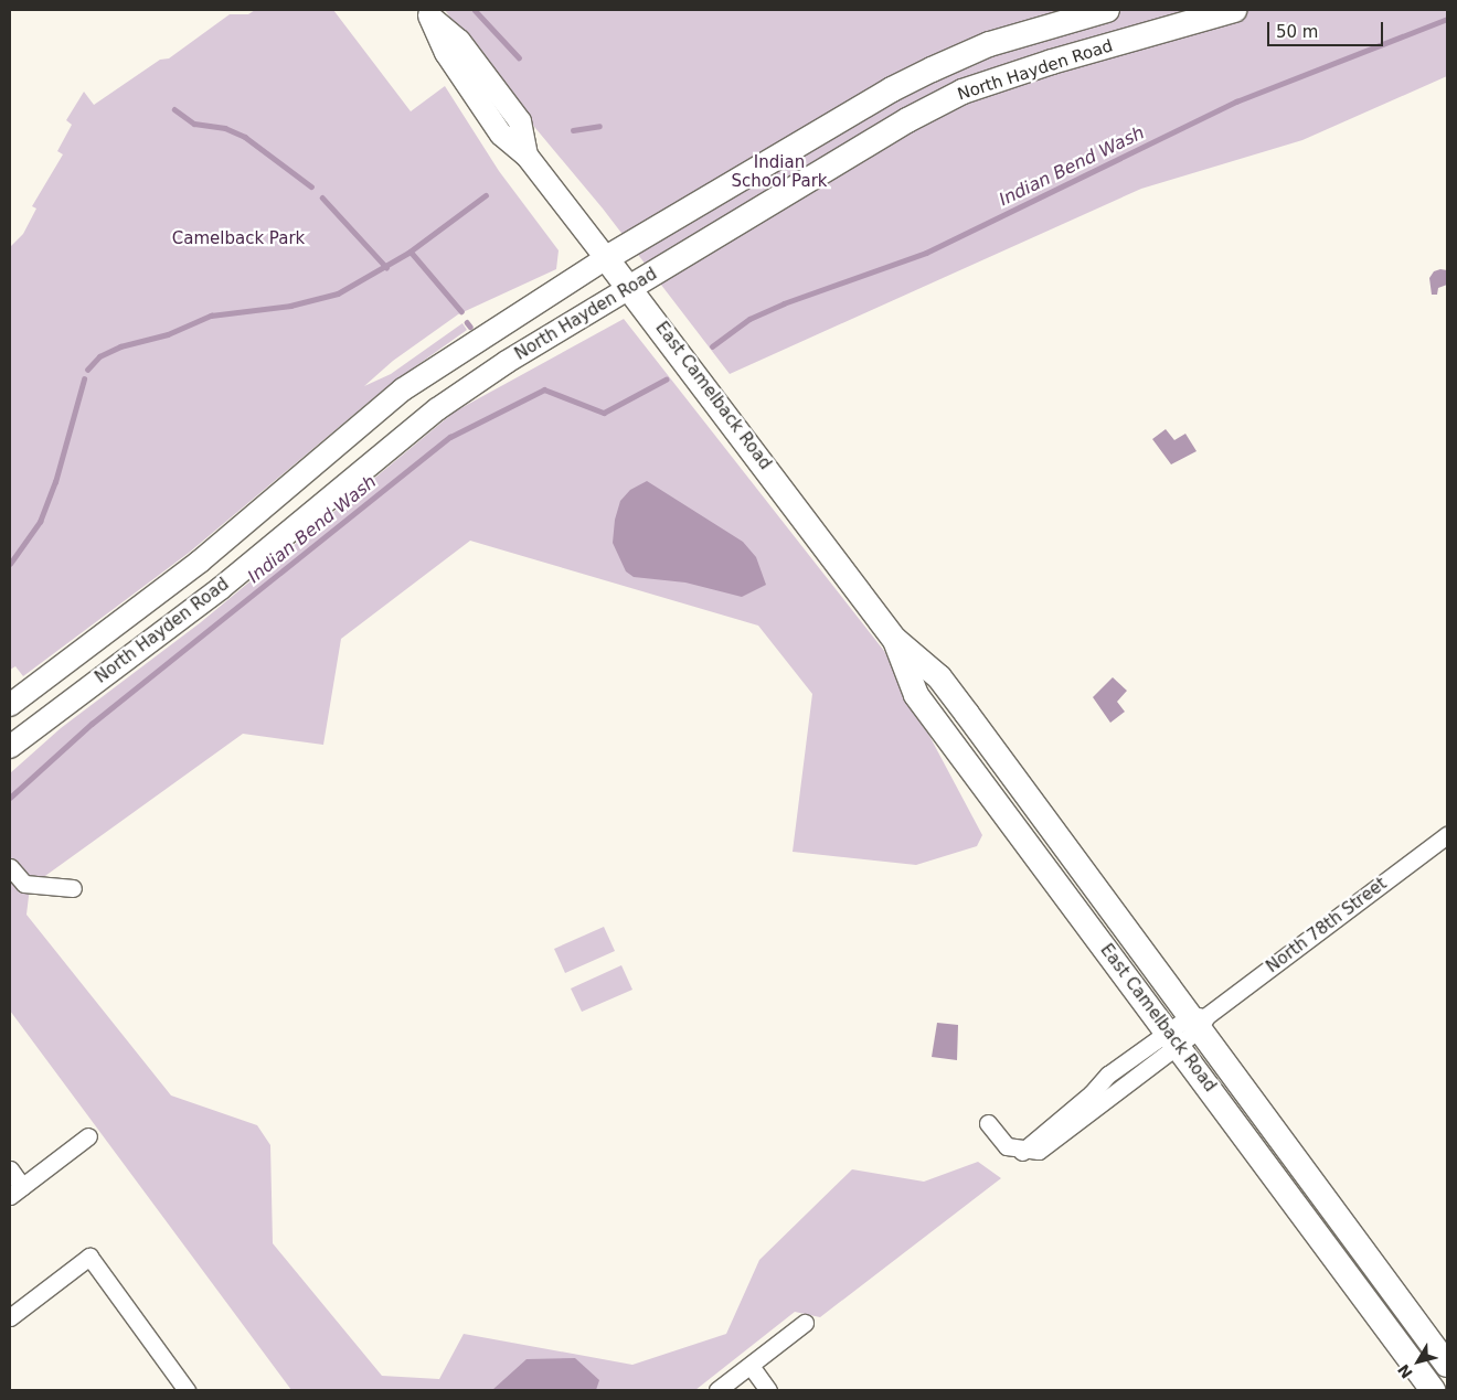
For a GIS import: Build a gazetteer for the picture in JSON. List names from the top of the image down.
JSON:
{
  "streets": {
    "main road": ["North Hayden Road", "East Camelback Road"],
    "street": ["North 78th Street"]
  },
  "crossings": [
    ["North Hayden Road", "East Camelback Road"],
    ["East Camelback Road", "North 78th Street"]
  ],
  "water": ["Indian Bend Wash"],
  "parks": ["Indian School Park", "Camelback Park"],
  "scale_bar": "50 m",
  "north": "bottom left"
}
